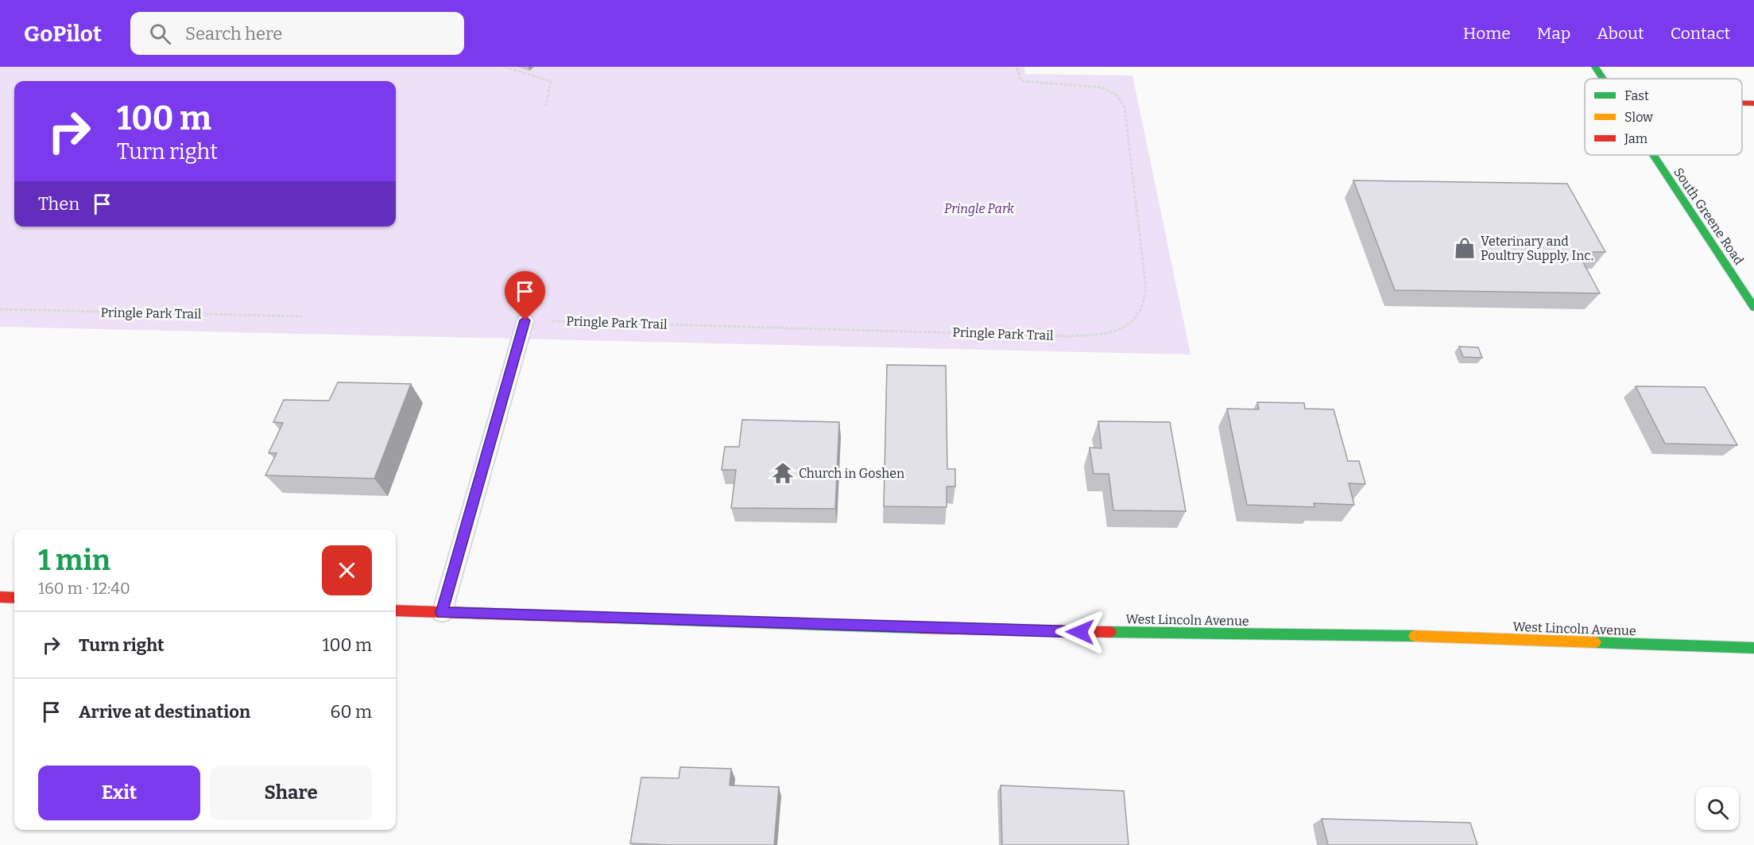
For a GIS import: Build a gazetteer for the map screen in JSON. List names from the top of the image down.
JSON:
{
  "streets": {
    "street": ["South Greene Road", "West Lincoln Avenue"],
    "path": ["Pringle Park Trail"]
  },
  "parks": ["Pringle Park"],
  "places": {
    "shop": ["Veterinary and Poultry Supply, Inc."],
    "temple": ["Church in Goshen"]
  },
  "legend": ["Fast", "Slow", "Jam"],
  "page": {
    "header": "GoPilot",
    "search": "Search here",
    "nav": [
      "Home",
      "Map",
      "About",
      "Contact"
    ],
    "turn": ["100 m", "Turn right"],
    "then": "Then",
    "heading": ["1 min", "160 m · 12:40"],
    "list": [
      {
        "name": "Turn right",
        "value": "100 m"
      },
      {
        "name": "Arrive at destination",
        "value": "60 m"
      }
    ],
    "buttons": ["Exit", "Share"]
  }
}
